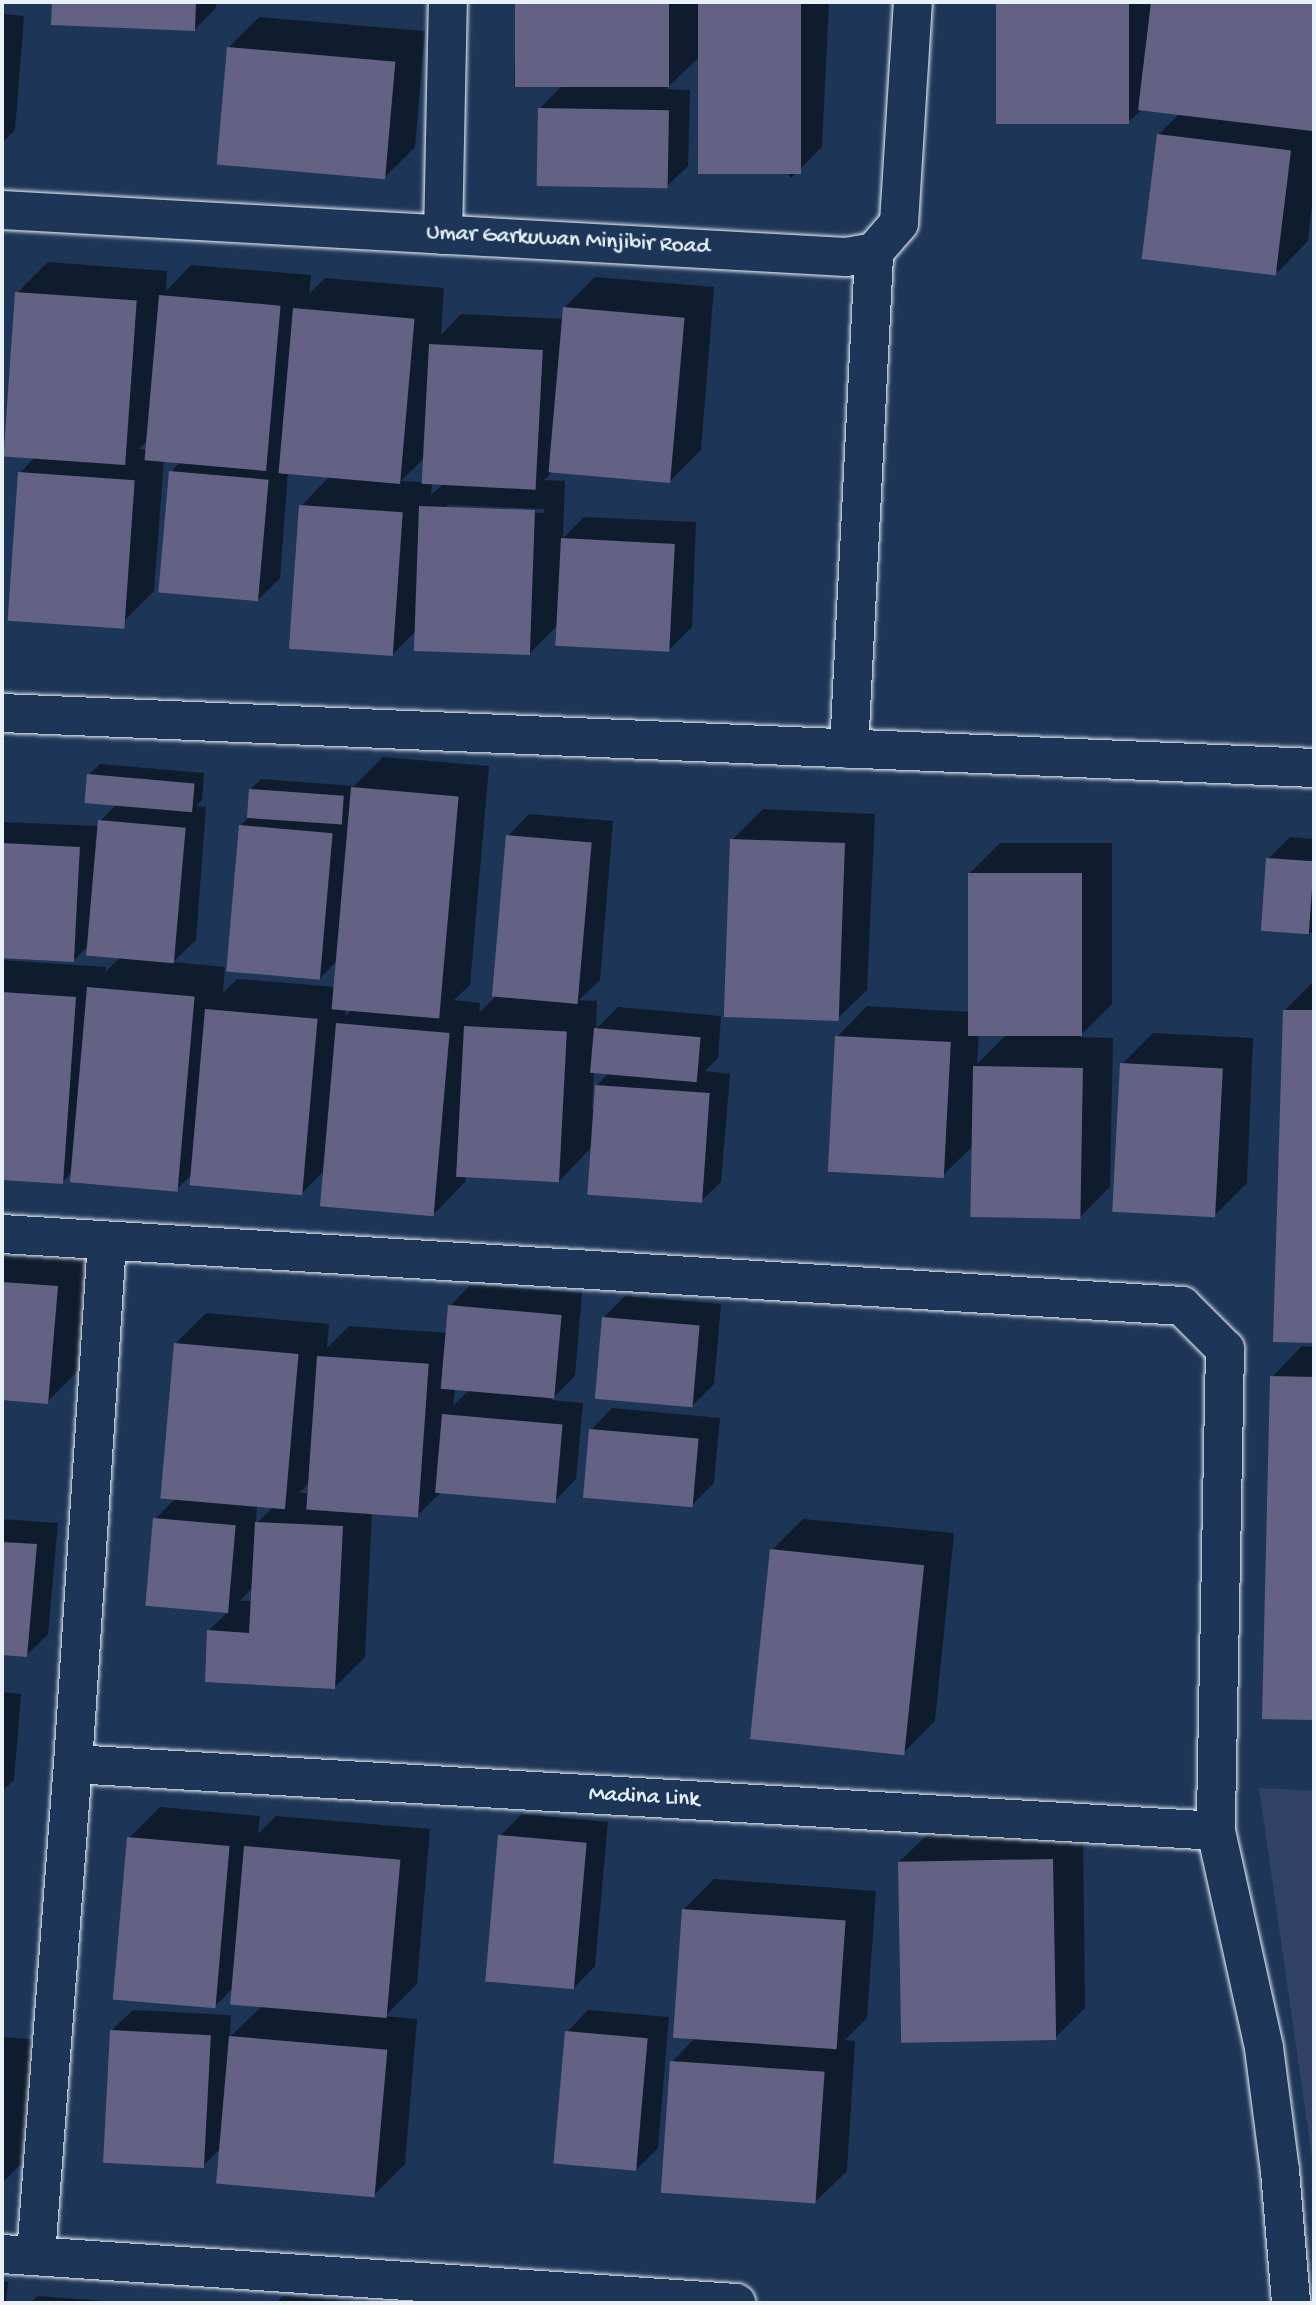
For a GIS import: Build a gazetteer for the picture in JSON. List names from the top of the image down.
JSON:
{
  "streets": {
    "street": ["Umar Garkuwan Minjibir Road", "Madina Link"]
  }
}
